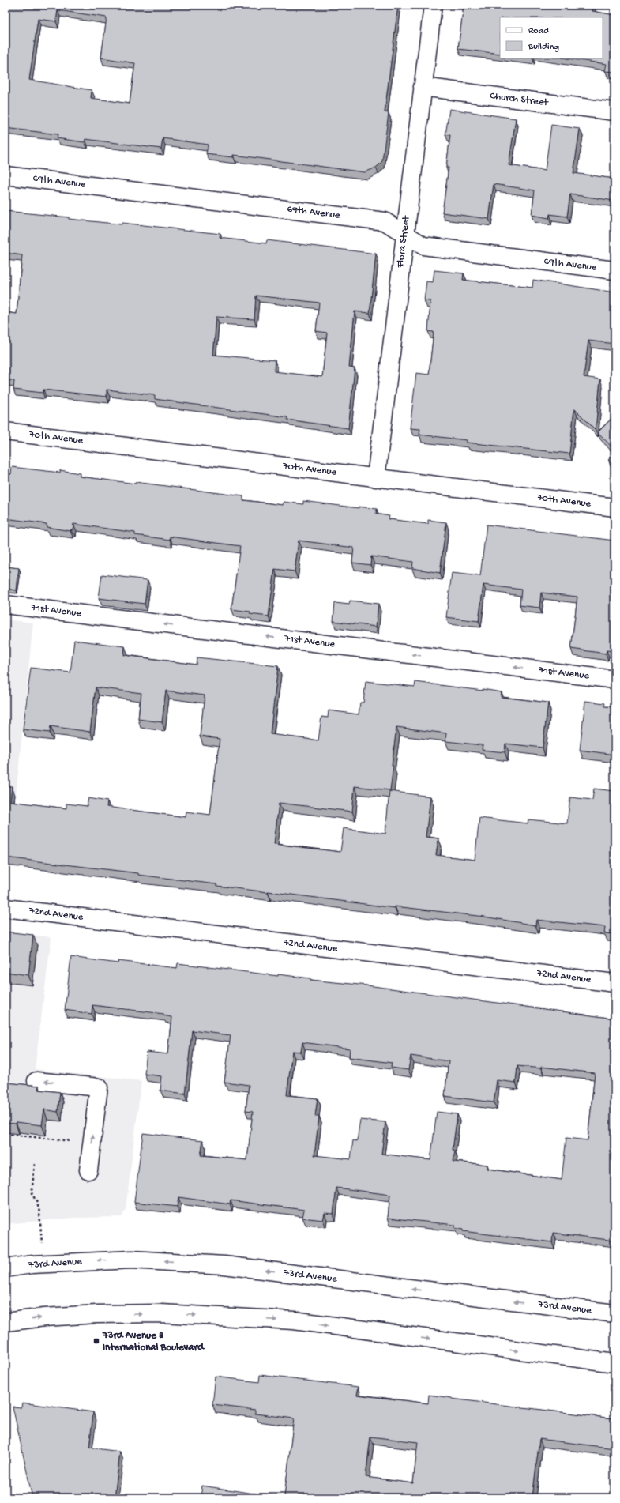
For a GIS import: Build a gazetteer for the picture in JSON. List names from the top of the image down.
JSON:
{
  "streets": {
    "street": [
      "Church Street",
      "69th Avenue",
      "Flora Street",
      "70th Avenue",
      "71st Avenue",
      "72nd Avenue",
      "73rd Avenue"
    ]
  },
  "crossings": [
    ["Church Street", "Flora Street"],
    ["69th Avenue", "Flora Street"],
    ["Flora Street", "70th Avenue"]
  ],
  "one_way": ["71st Avenue"],
  "places": {
    "transit": ["73rd Avenue & International Boulevard"]
  },
  "legend": ["Road", "Building"]
}
